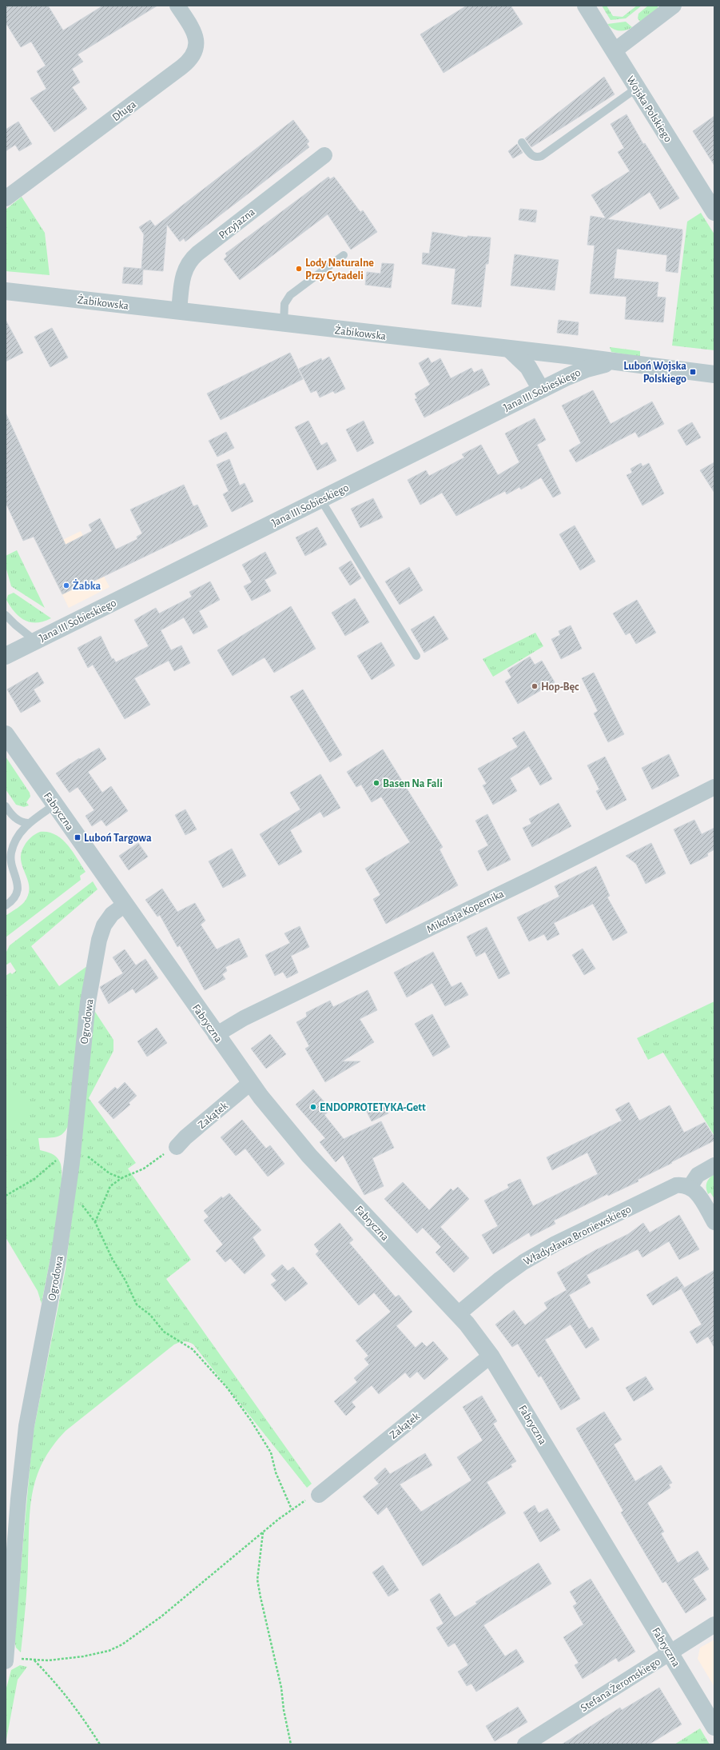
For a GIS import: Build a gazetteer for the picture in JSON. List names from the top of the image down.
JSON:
{
  "streets": {
    "street": [
      "Wojska Polskiego",
      "Długa",
      "Przyjazna",
      "Żabikowska",
      "Jana III Sobieskiego",
      "Fabryczna",
      "Mikołaja Kopernika",
      "Ogrodowa",
      "Zakątek",
      "Władysława Broniewskiego",
      "Stefana Żeromskiego"
    ]
  },
  "crossings": [
    ["Przyjazna", "Żabikowska"],
    ["Żabikowska", "Jana III Sobieskiego"],
    ["Fabryczna", "Mikołaja Kopernika"],
    ["Fabryczna", "Ogrodowa"],
    ["Fabryczna", "Zakątek"],
    ["Fabryczna", "Władysława Broniewskiego"],
    ["Fabryczna", "Stefana Żeromskiego"]
  ],
  "places": {
    "other": [
      "Lody Naturalne Przy Cytadeli",
      "Żabka",
      "Hop-Bęc",
      "Basen Na Fali",
      "ENDOPROTETYKA-Gett"
    ],
    "transit": ["Luboń Wojska Polskiego", "Luboń Targowa"]
  }
}
